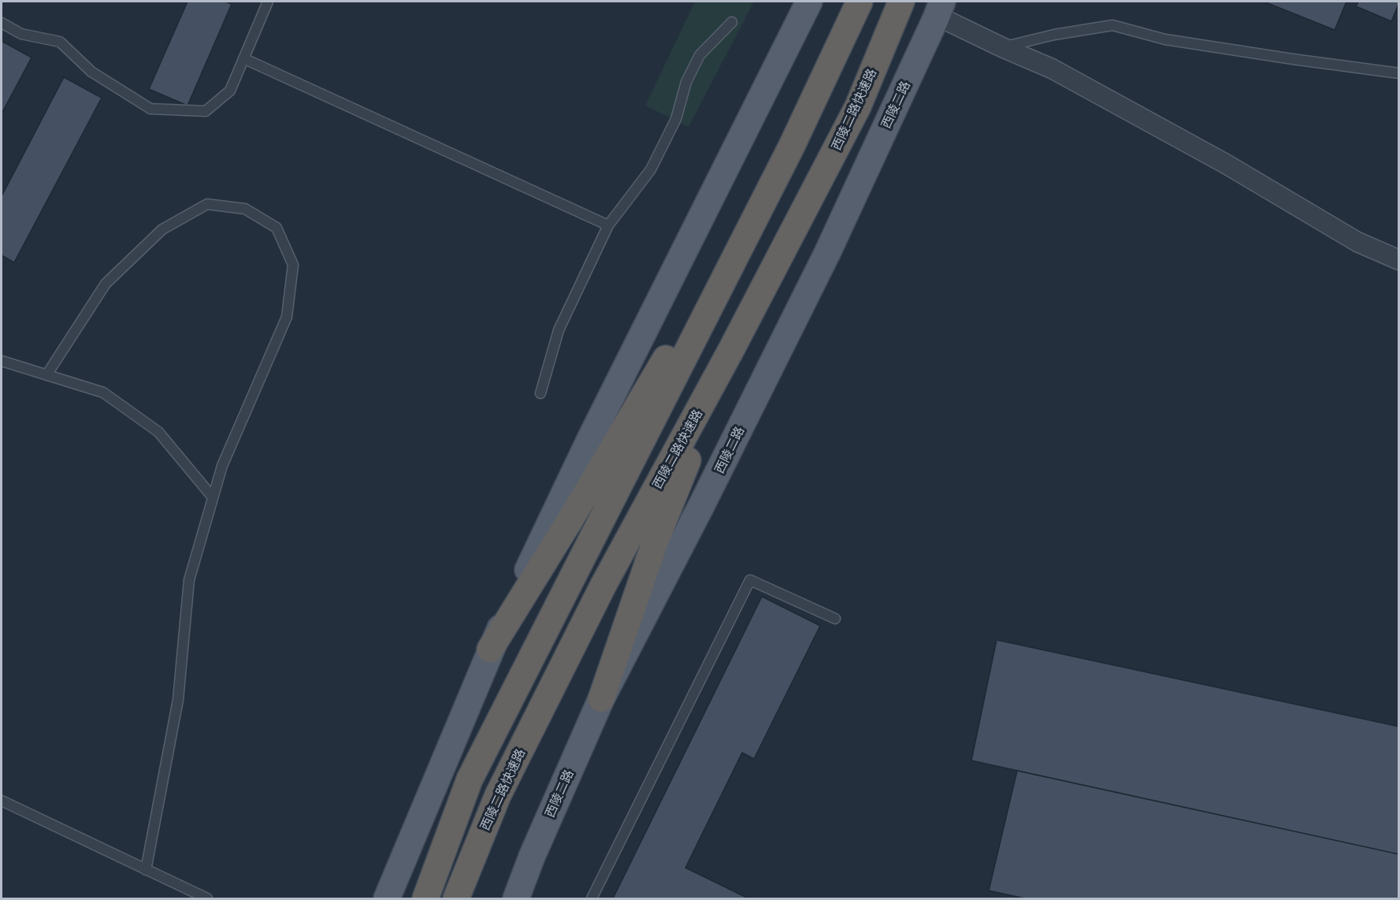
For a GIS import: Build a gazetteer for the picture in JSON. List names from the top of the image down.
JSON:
{
  "streets": {
    "highway": ["西陵二路快速路"],
    "main road": ["西陵二路"]
  }
}
